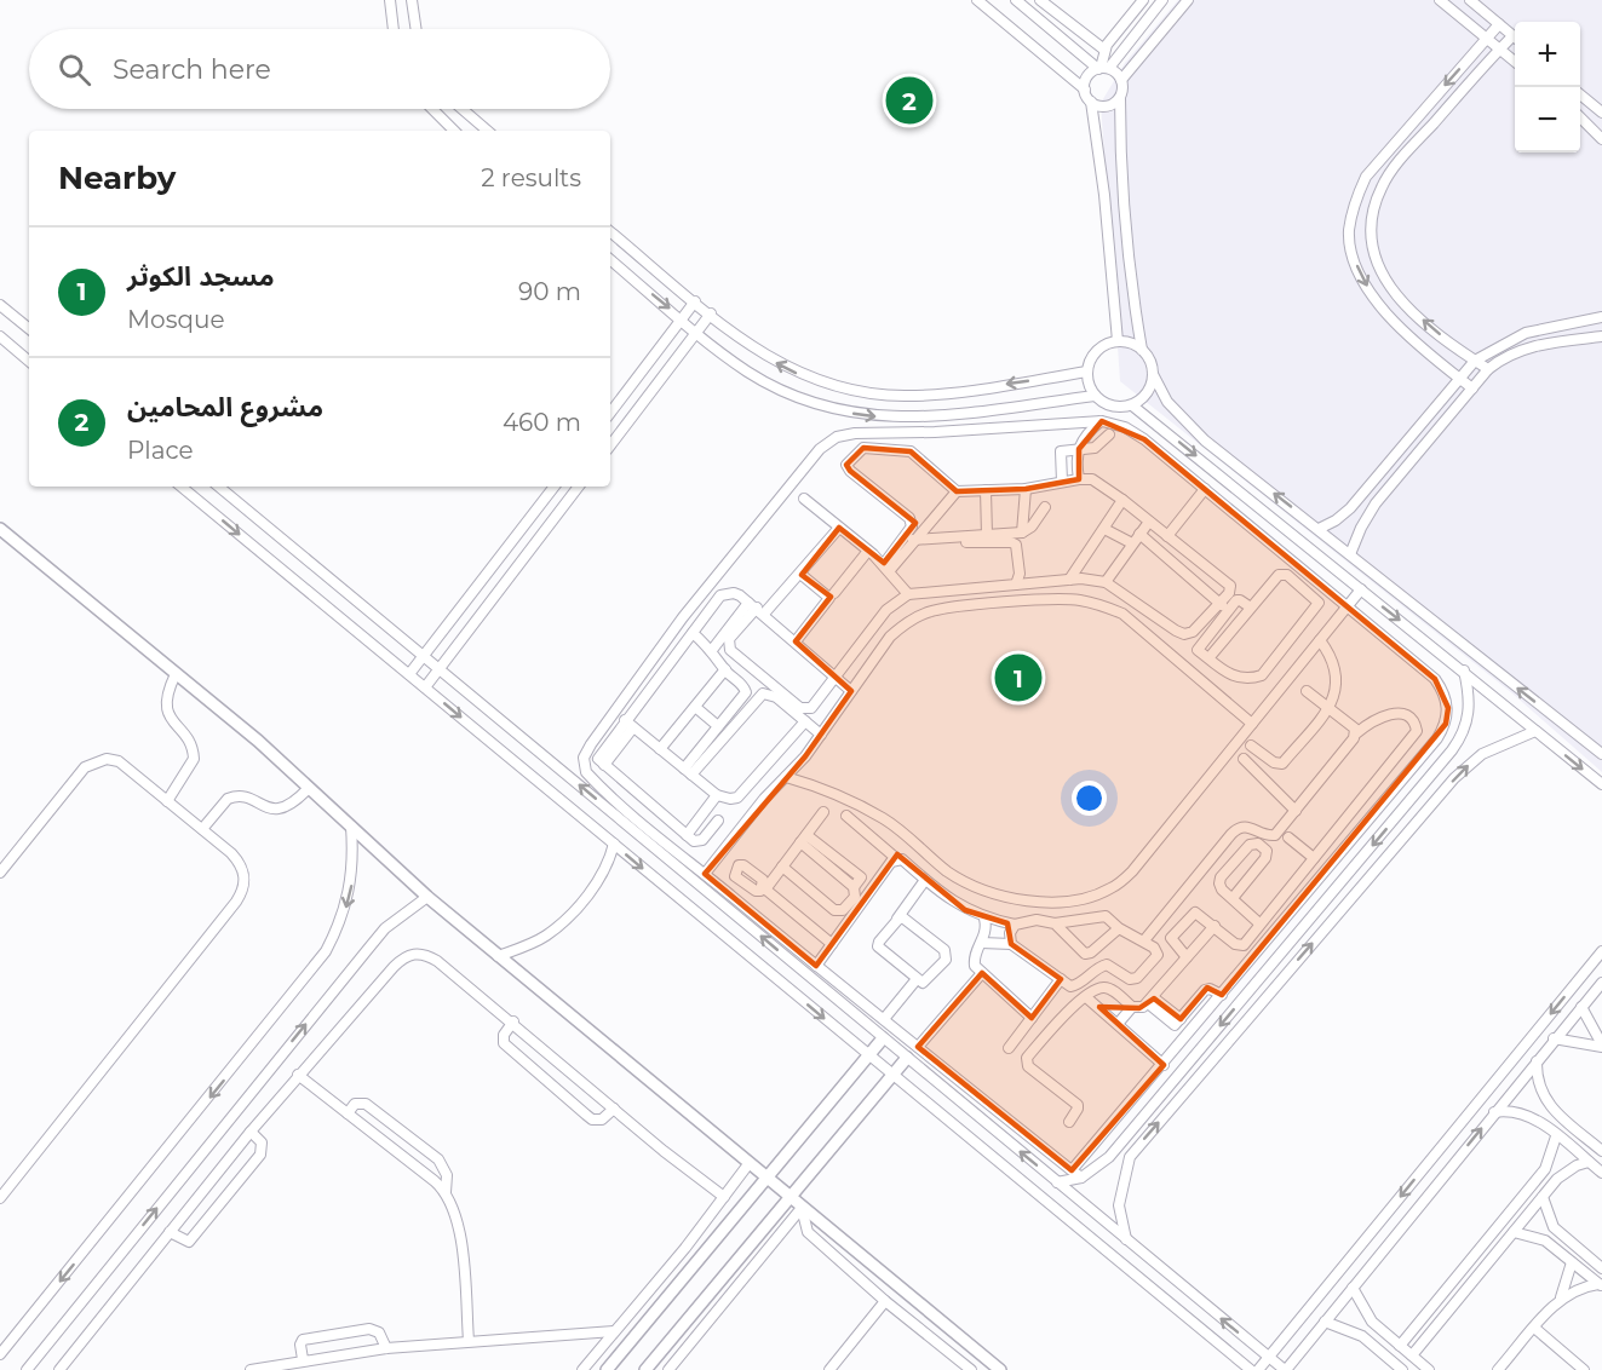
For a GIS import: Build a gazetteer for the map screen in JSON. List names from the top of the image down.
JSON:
{
  "page": {
    "map_buttons": ["+", "−"],
    "search": "Search here",
    "pins": ["2", "1"],
    "heading": ["Nearby", "2 results"],
    "list": [
      {
        "mark": "1",
        "name": "مسجد الكوثر",
        "note": "Mosque",
        "value": "90 m"
      },
      {
        "mark": "2",
        "name": "مشروع المحامين",
        "note": "Place",
        "value": "460 m"
      }
    ]
  }
}
